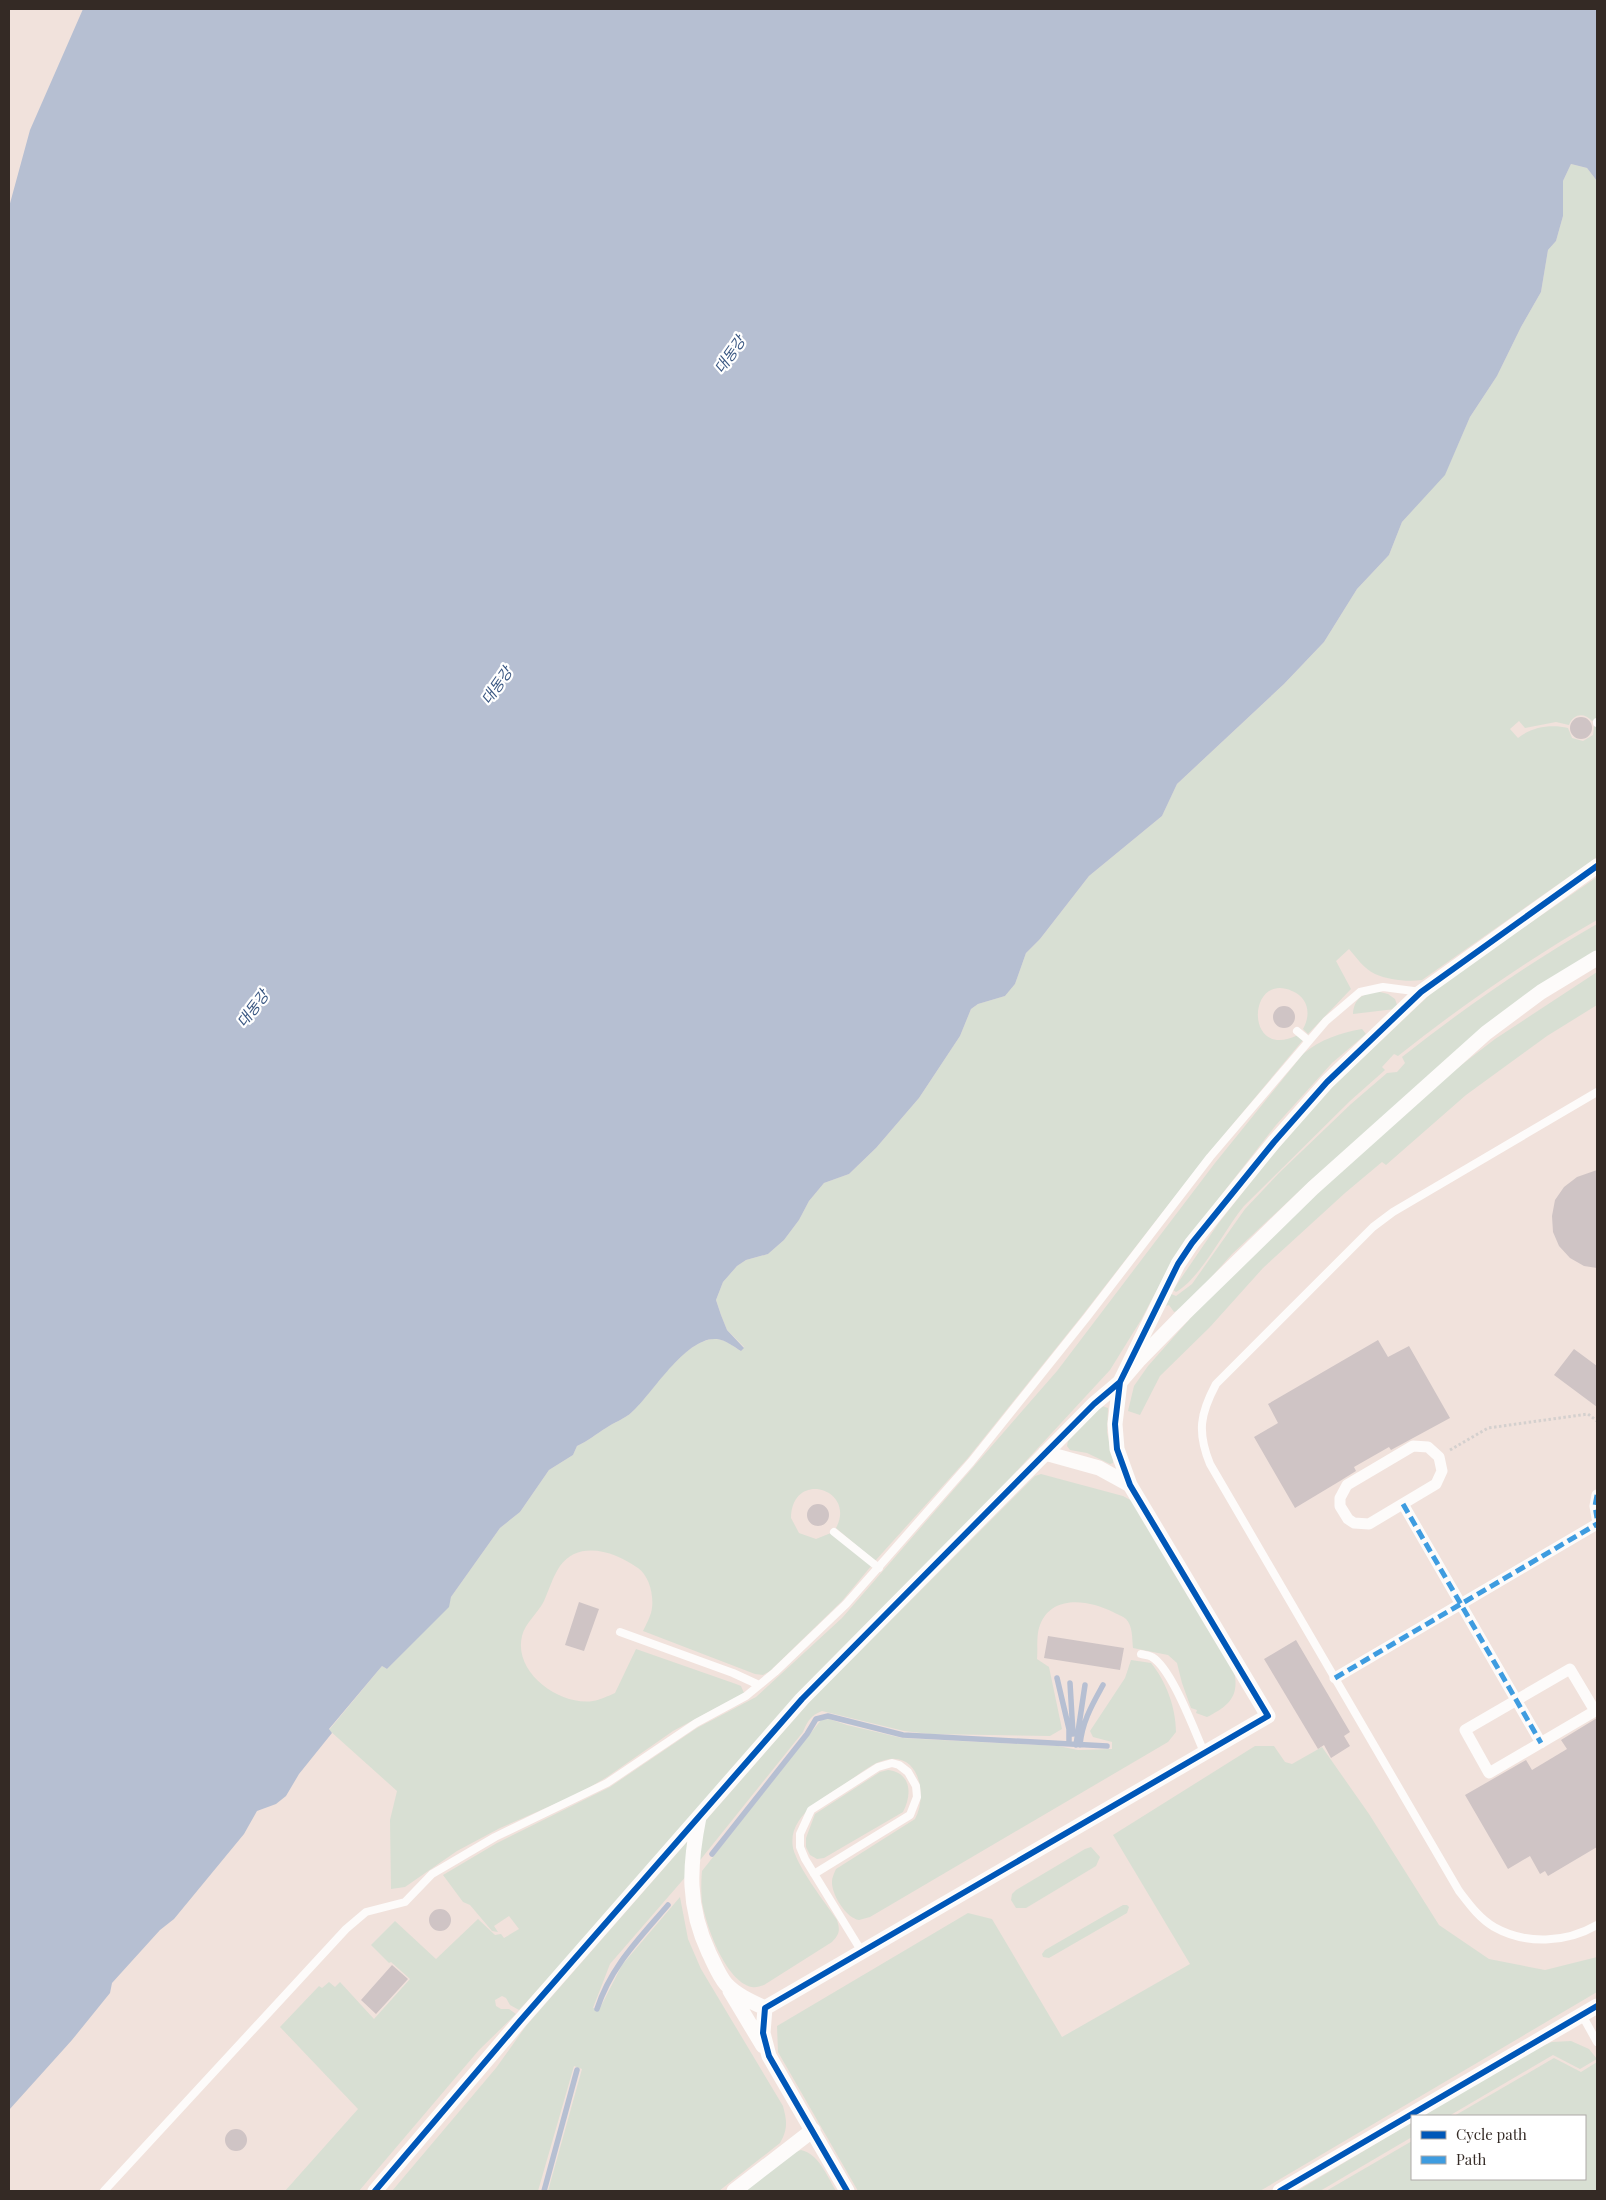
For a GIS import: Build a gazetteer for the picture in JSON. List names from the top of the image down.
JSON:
{
  "water": ["대동강"],
  "legend": ["Cycle path", "Path"]
}
